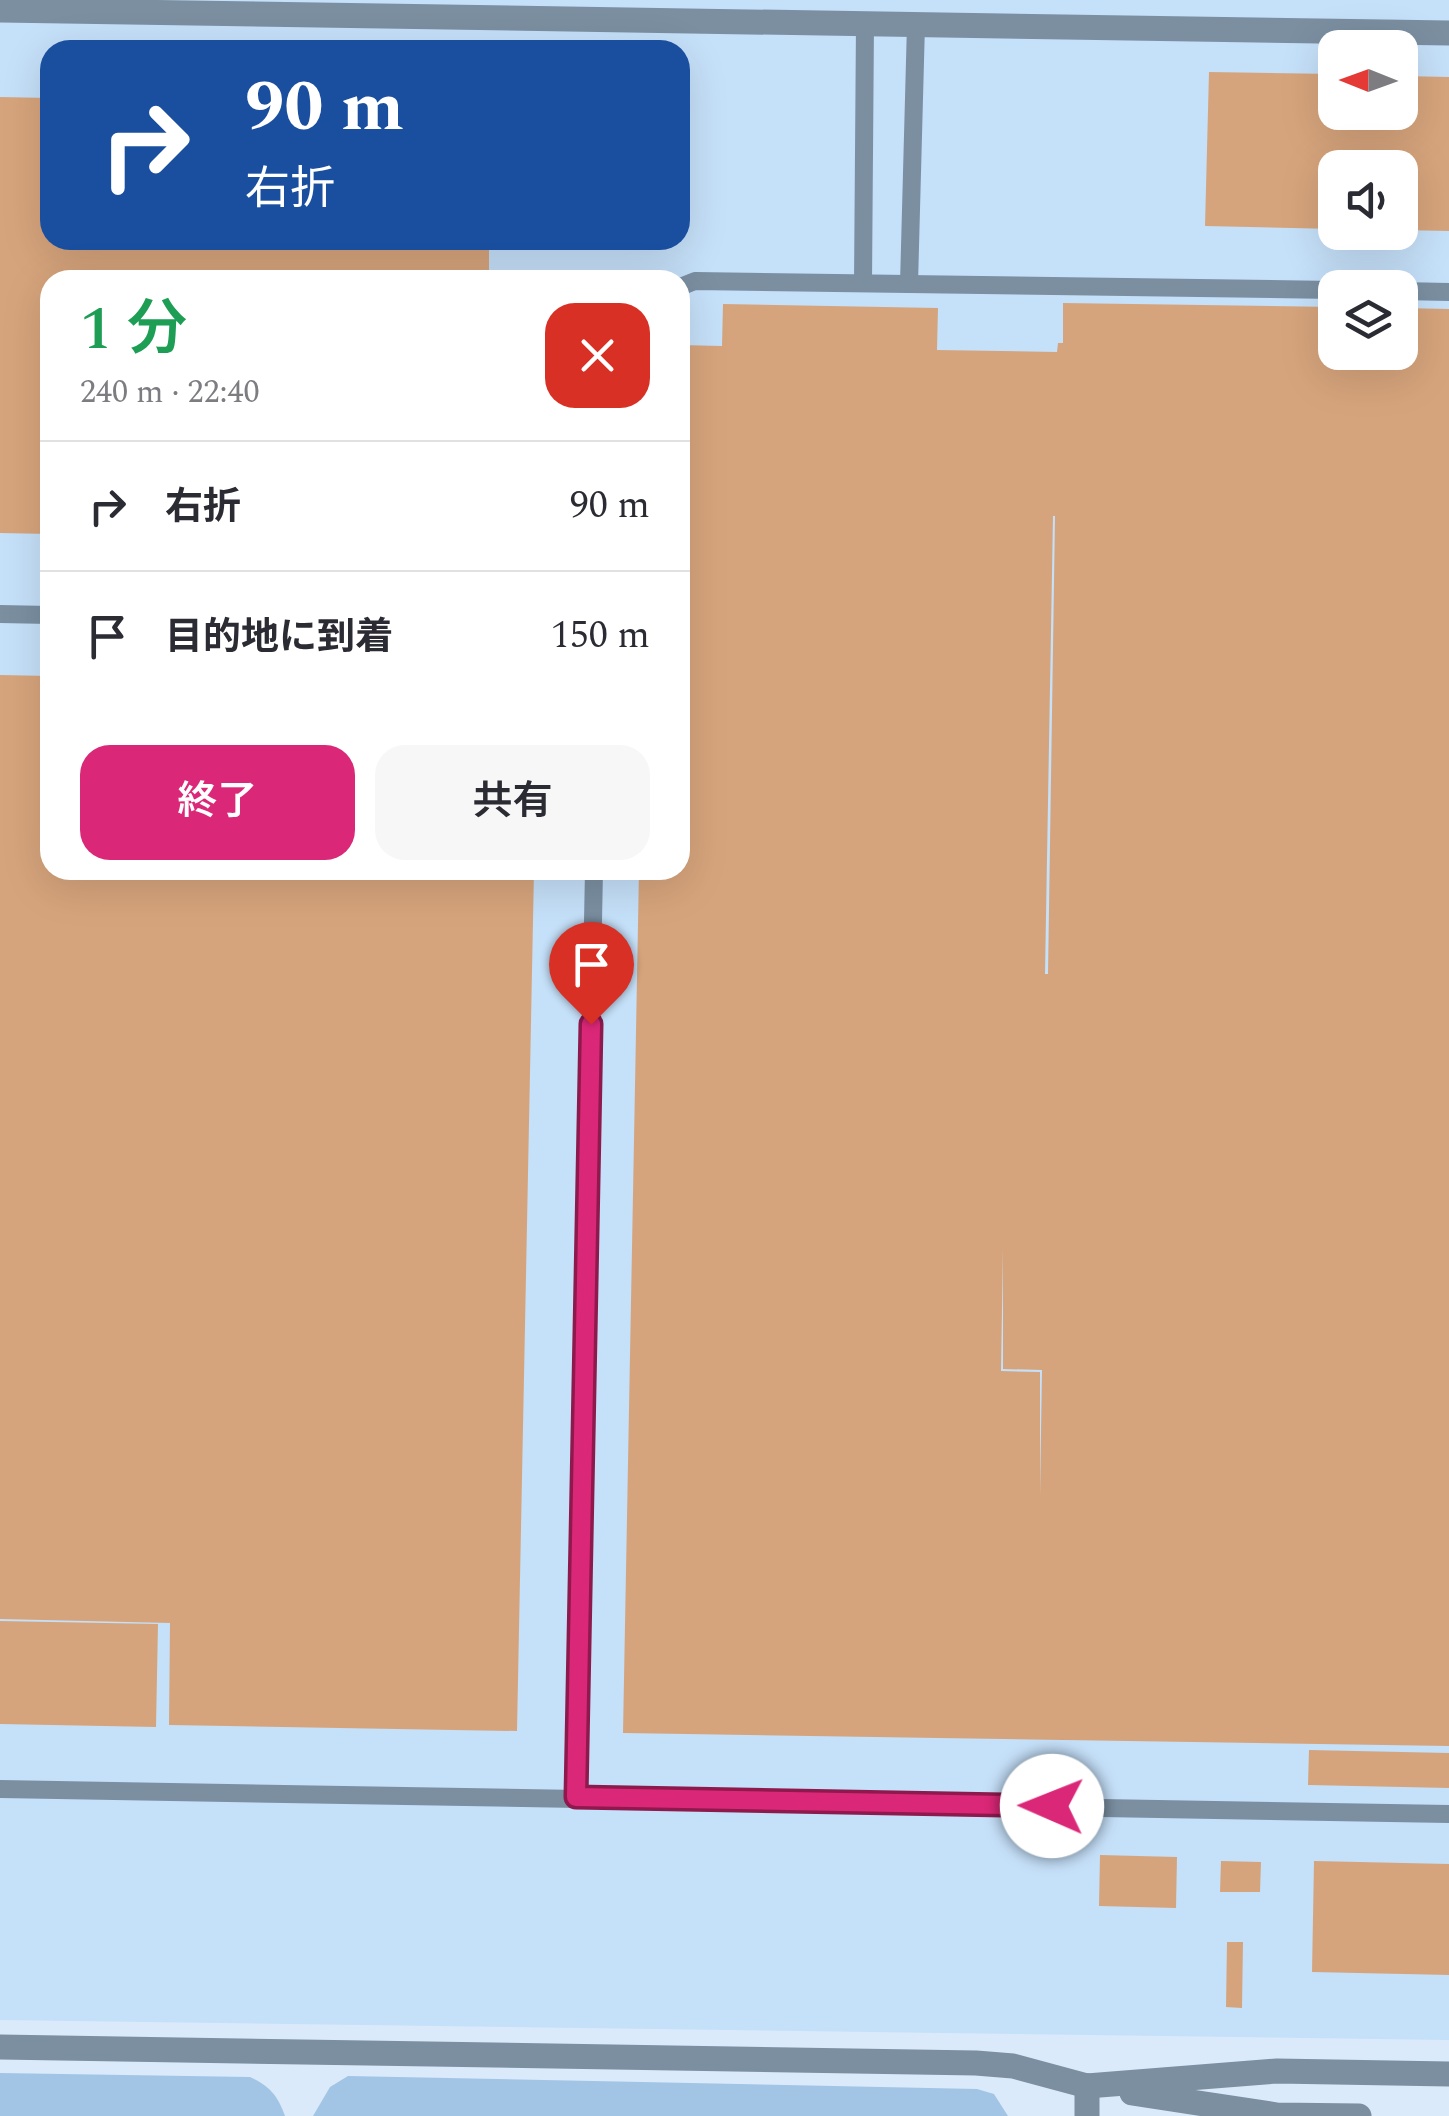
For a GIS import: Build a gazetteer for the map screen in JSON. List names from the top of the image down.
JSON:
{
  "north": "left",
  "page": {
    "turn": ["90 m", "右折"],
    "heading": ["1 分", "240 m · 22:40"],
    "list": [
      {
        "name": "右折",
        "value": "90 m"
      },
      {
        "name": "目的地に到着",
        "value": "150 m"
      }
    ],
    "buttons": ["終了", "共有"]
  }
}
